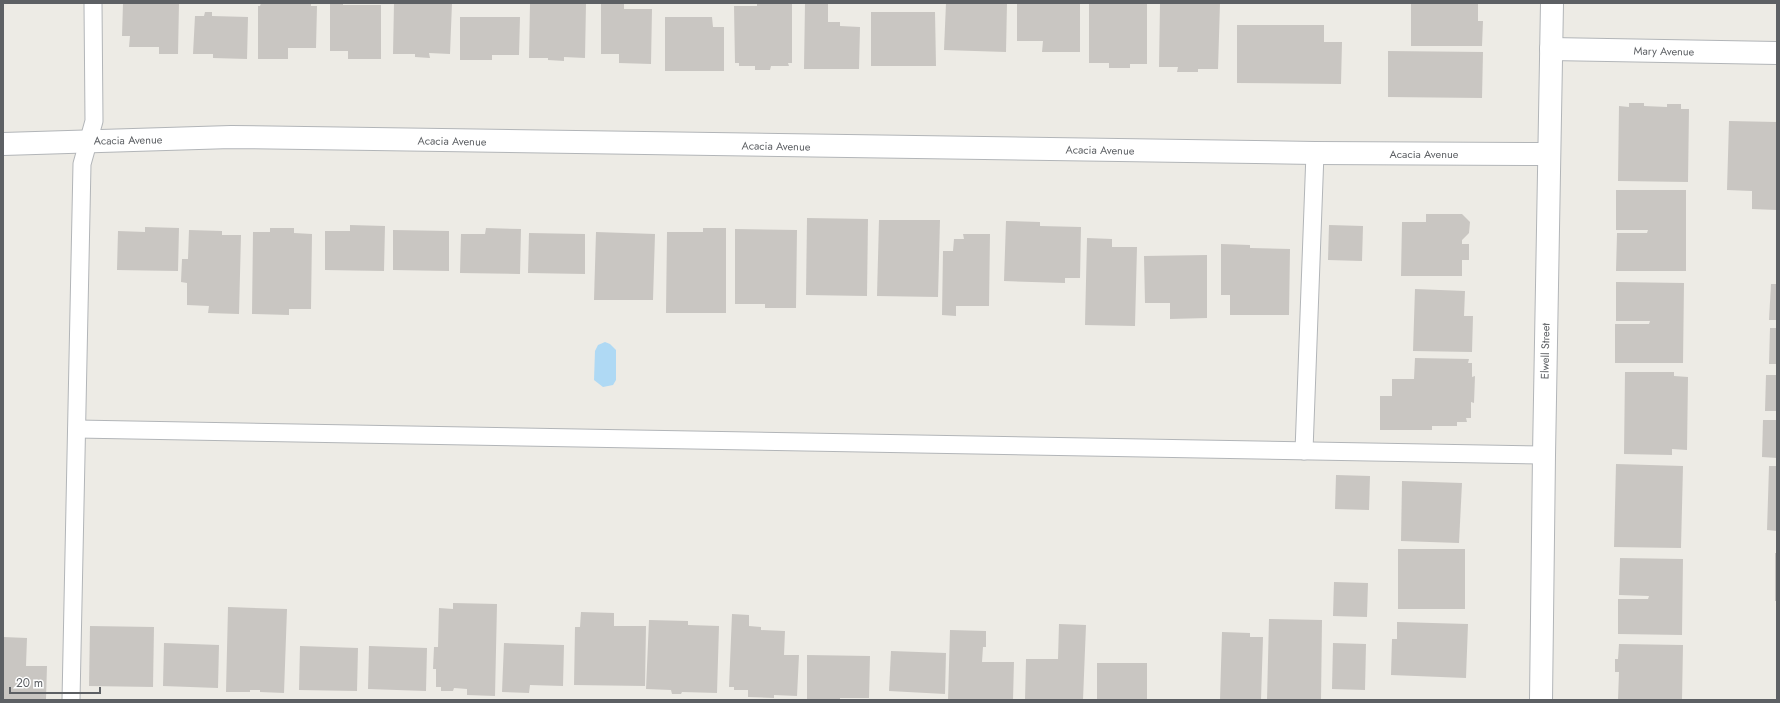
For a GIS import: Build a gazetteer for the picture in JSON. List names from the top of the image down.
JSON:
{
  "streets": {
    "street": ["Mary Avenue", "Acacia Avenue", "Elwell Street"]
  },
  "crossings": [
    ["Mary Avenue", "Elwell Street"],
    ["Acacia Avenue", "Elwell Street"]
  ],
  "scale_bar": "20 m"
}
